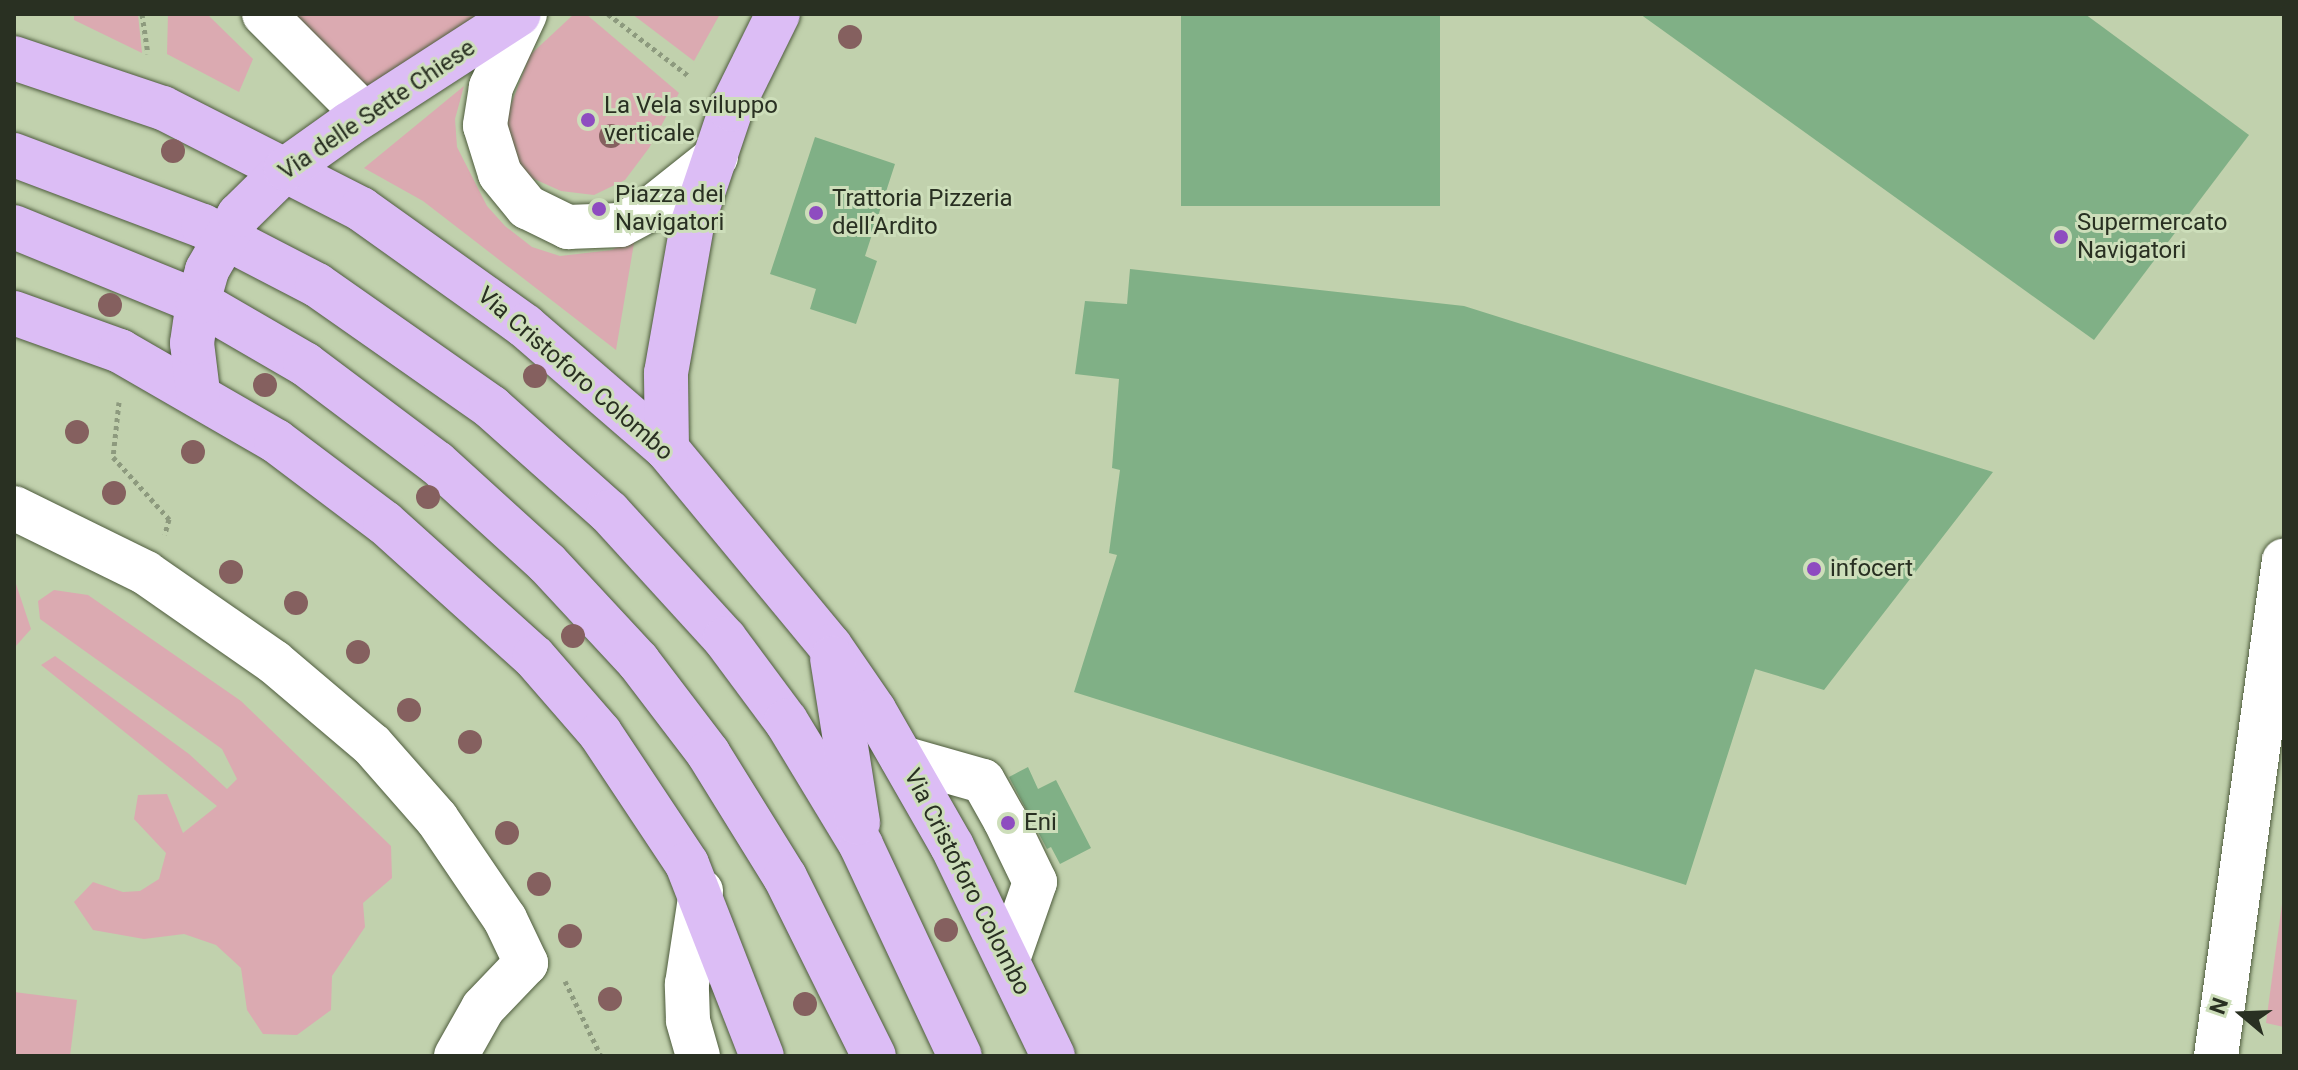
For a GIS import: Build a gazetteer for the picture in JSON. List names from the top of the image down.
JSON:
{
  "streets": {
    "main road": ["Via delle Sette Chiese", "Via Cristoforo Colombo"]
  },
  "crossings": [
    ["Via delle Sette Chiese", "Via Cristoforo Colombo"]
  ],
  "places": [
    "La Vela sviluppo verticale",
    "Piazza dei Navigatori",
    "Trattoria Pizzeria dell‘Ardito",
    "Supermercato Navigatori",
    "infocert",
    "Eni"
  ],
  "north": "left"
}
